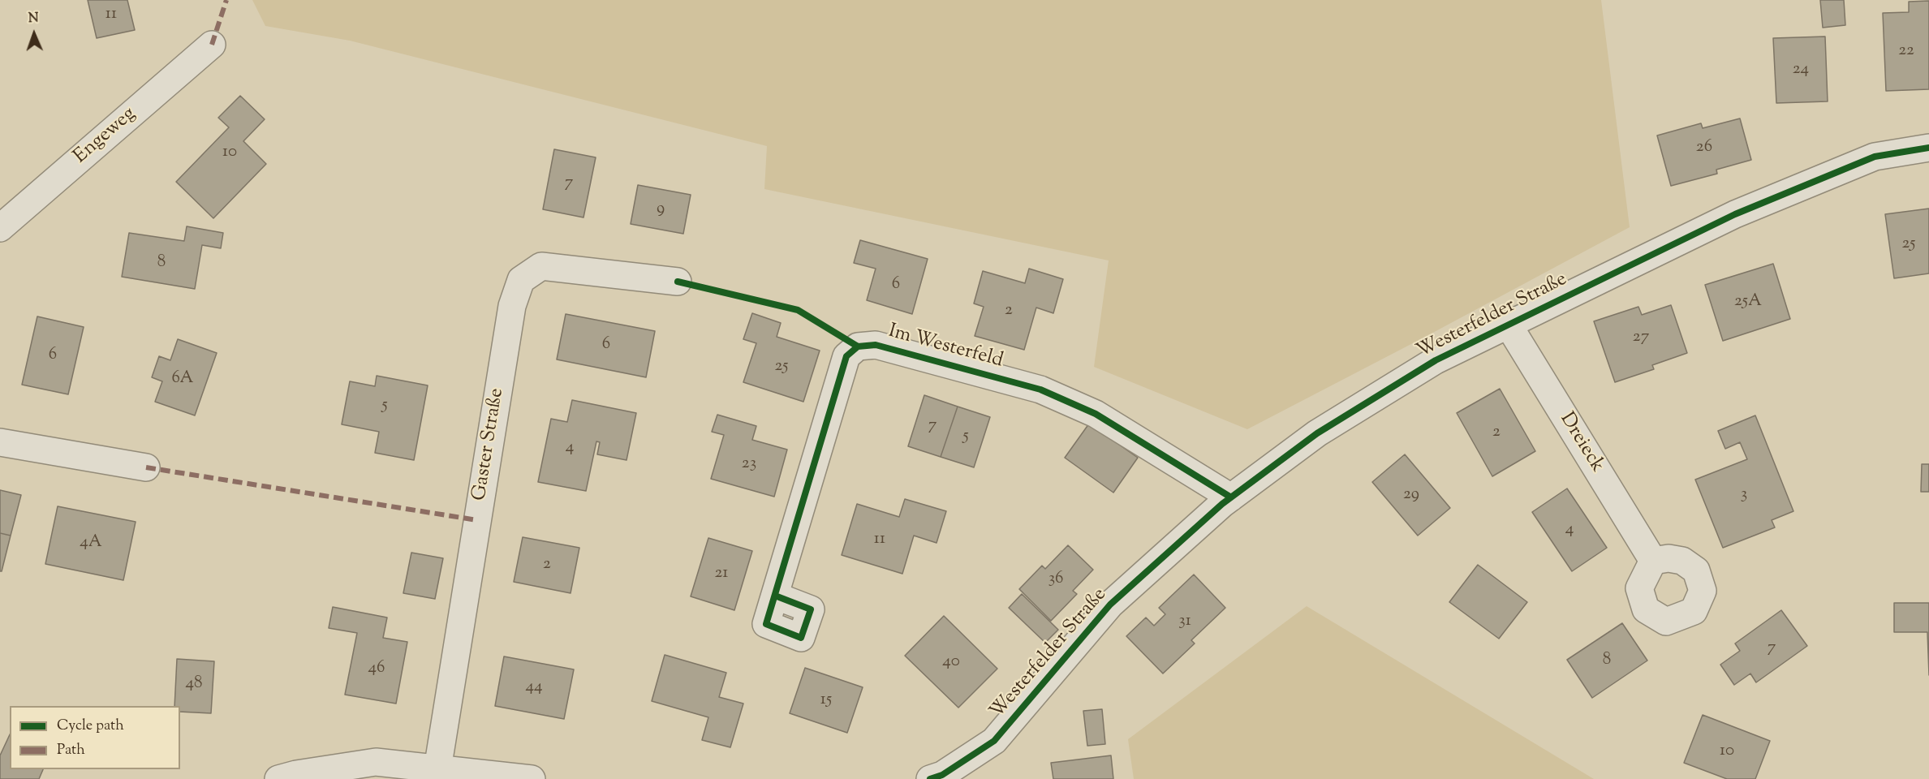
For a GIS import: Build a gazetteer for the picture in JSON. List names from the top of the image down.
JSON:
{
  "streets": {
    "street": [
      "Engeweg",
      "Westerfelder Straße",
      "Im Westerfeld",
      "Dreieck",
      "Gaster Straße"
    ]
  },
  "crossings": [
    ["Westerfelder Straße", "Im Westerfeld"],
    ["Westerfelder Straße", "Dreieck"]
  ],
  "house_numbers": [
    "11",
    "22",
    "24",
    "26",
    "10",
    "7",
    "9",
    "25",
    "8",
    "6",
    "25A",
    "2",
    "27",
    "6",
    "6",
    "25",
    "6A",
    "5",
    "7",
    "2",
    "5",
    "4",
    "23",
    "29",
    "3",
    "4",
    "11",
    "4A",
    "2",
    "21",
    "36",
    "31",
    "7",
    "8",
    "40",
    "46",
    "48",
    "44",
    "15",
    "10"
  ],
  "legend": ["Cycle path", "Path"],
  "north": "top"
}
